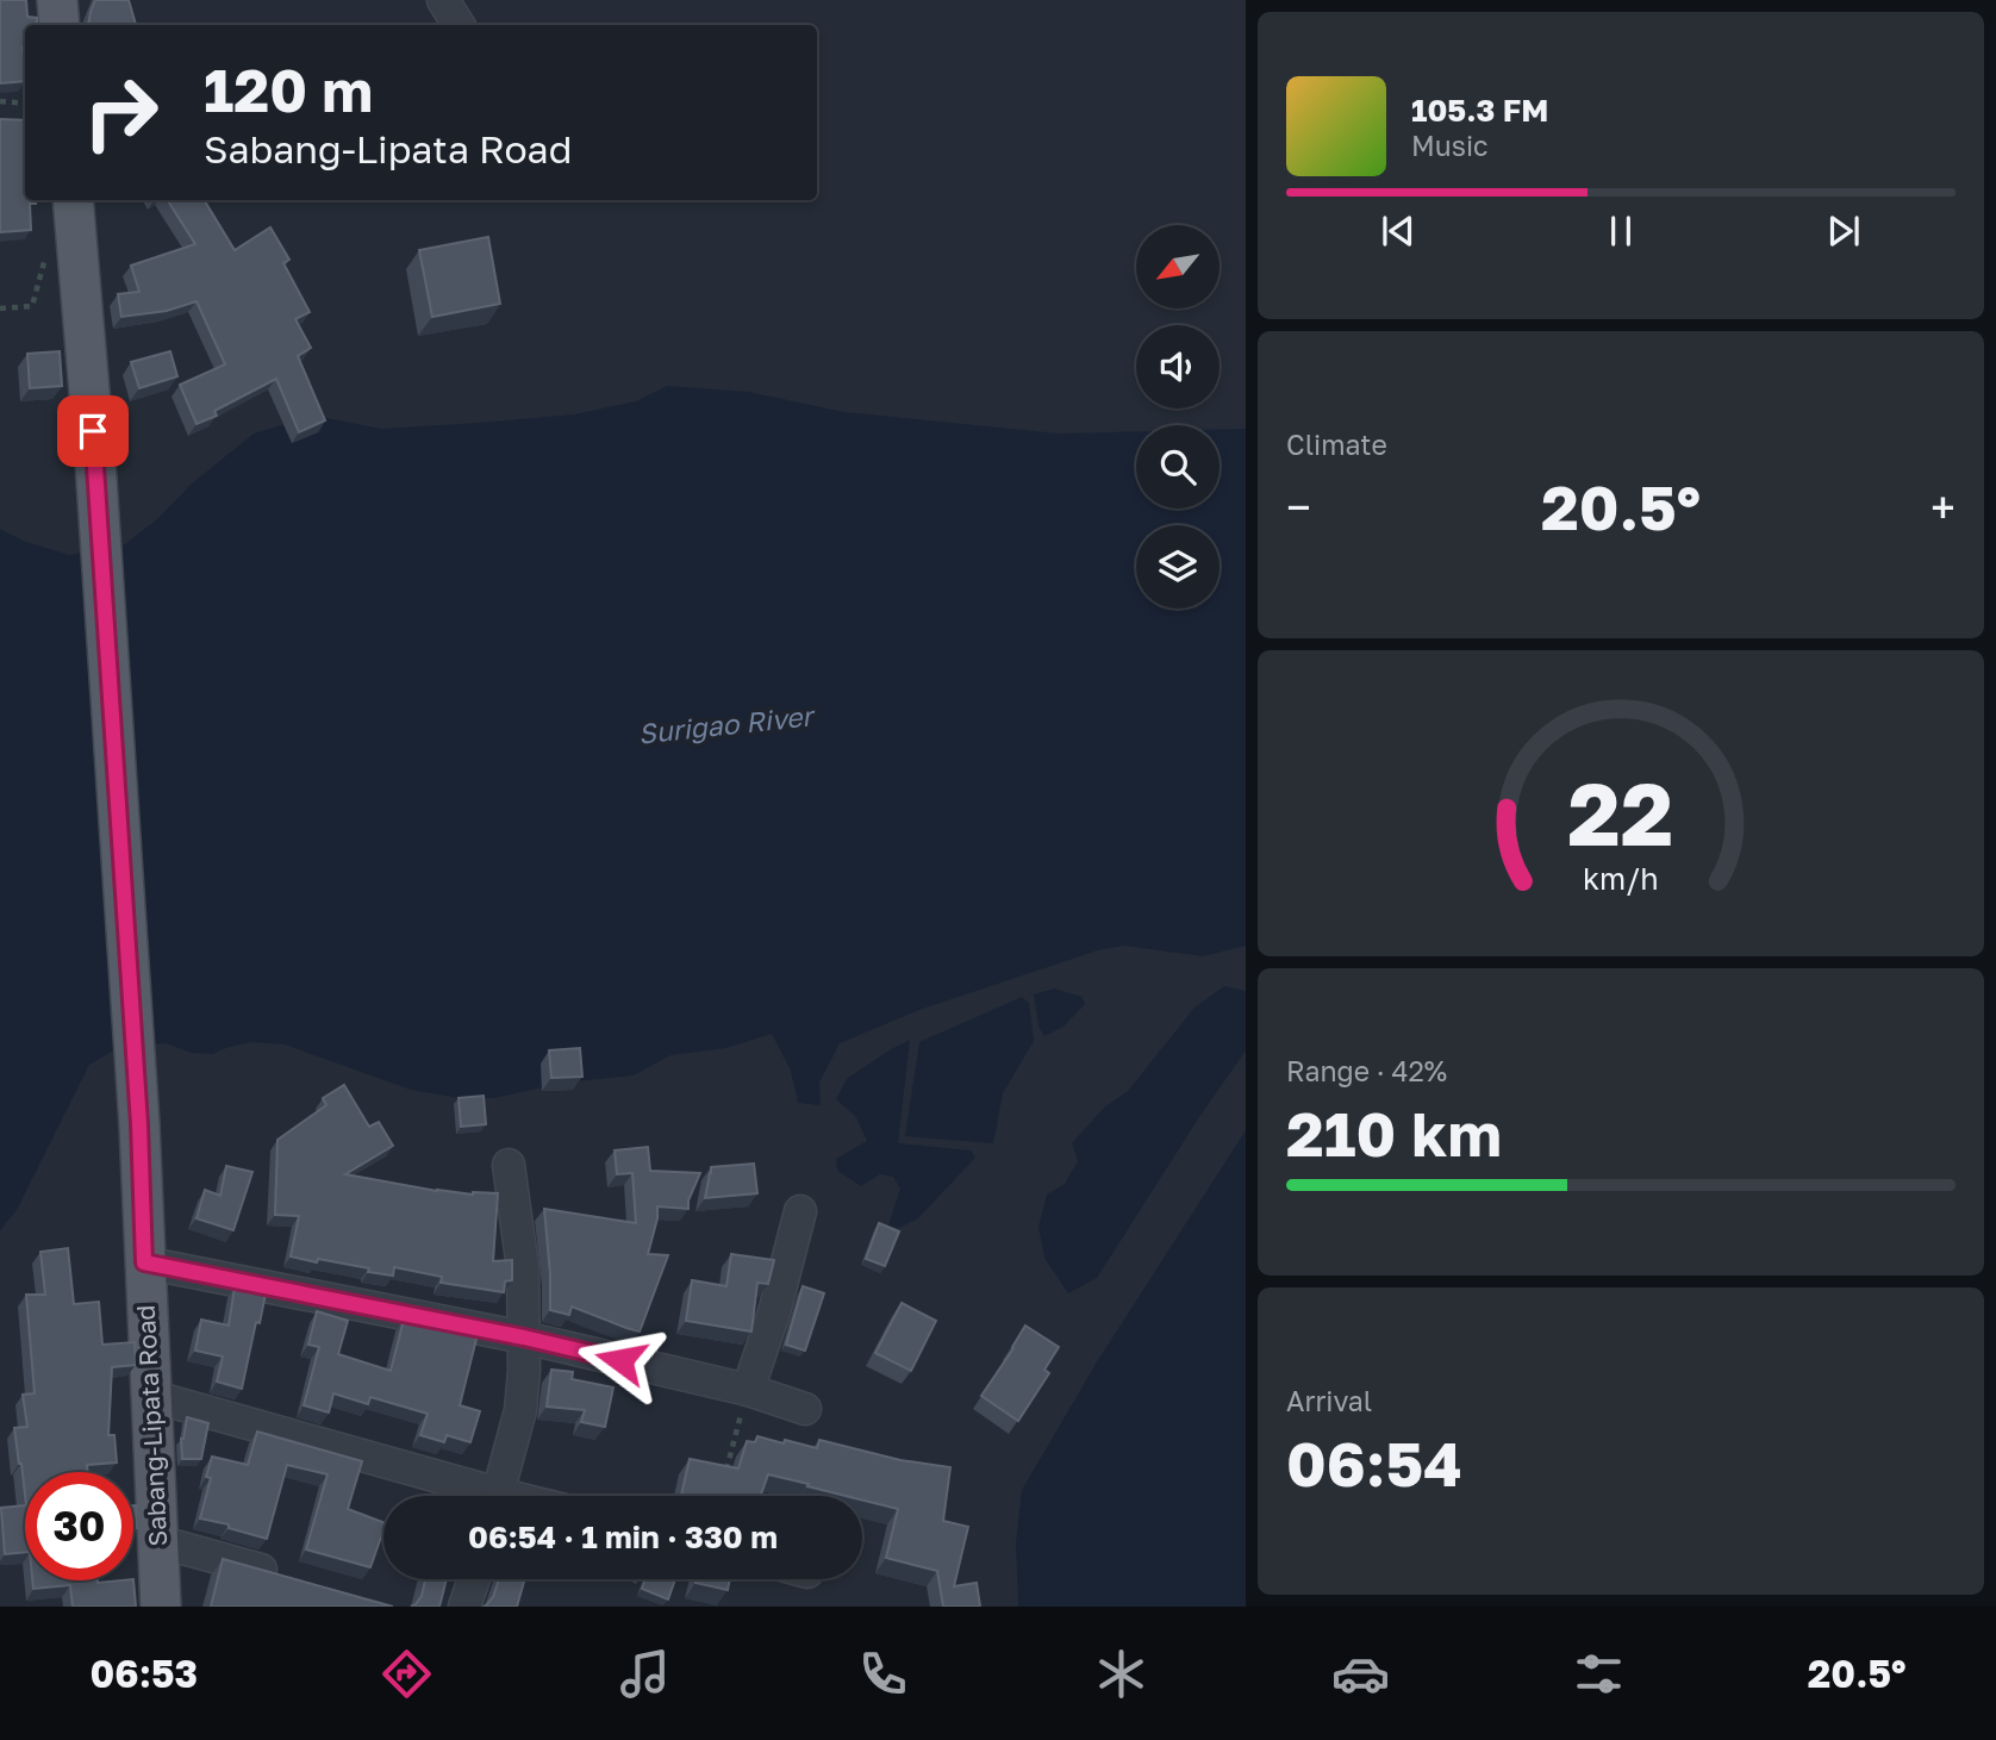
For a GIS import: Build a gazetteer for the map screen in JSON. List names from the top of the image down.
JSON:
{
  "streets": {
    "main road": ["Sabang-Lipata Road"]
  },
  "water": ["Surigao River"],
  "north": "bottom left",
  "page": {
    "turn": ["120 m", "Sabang-Lipata Road"],
    "song": ["105.3 FM", "Music"],
    "tile": [
      "Climate",
      ["Range · 42%", "210 km"],
      ["Arrival", "06:54"]
    ],
    "heat": ["−", "20.5°", "+"],
    "limit": "30",
    "trip": "06:54 · 1 min · 330 m",
    "tabs": ["06:53", "20.5°"],
    "gauge": ["22", "km/h"]
  }
}
